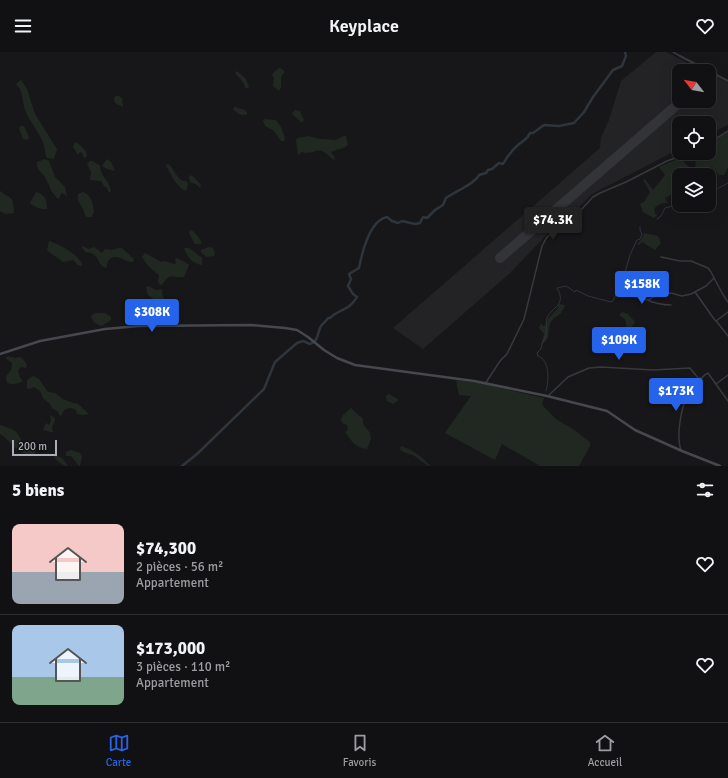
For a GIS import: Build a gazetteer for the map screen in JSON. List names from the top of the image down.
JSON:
{
  "scale_bar": "200 m",
  "north": "top left",
  "page": {
    "header": "Keyplace",
    "price": [
      "$74.3K",
      "$158K",
      "$308K",
      "$109K",
      "$173K"
    ],
    "scale": "200 m",
    "heading": "5 biens",
    "list": [
      {
        "name": "$74,300",
        "note": "2 pièces · 56 m² · Appartement"
      },
      {
        "name": "$173,000",
        "note": "3 pièces · 110 m² · Appartement"
      }
    ],
    "tabs": ["Carte", "Favoris", "Accueil"]
  }
}
